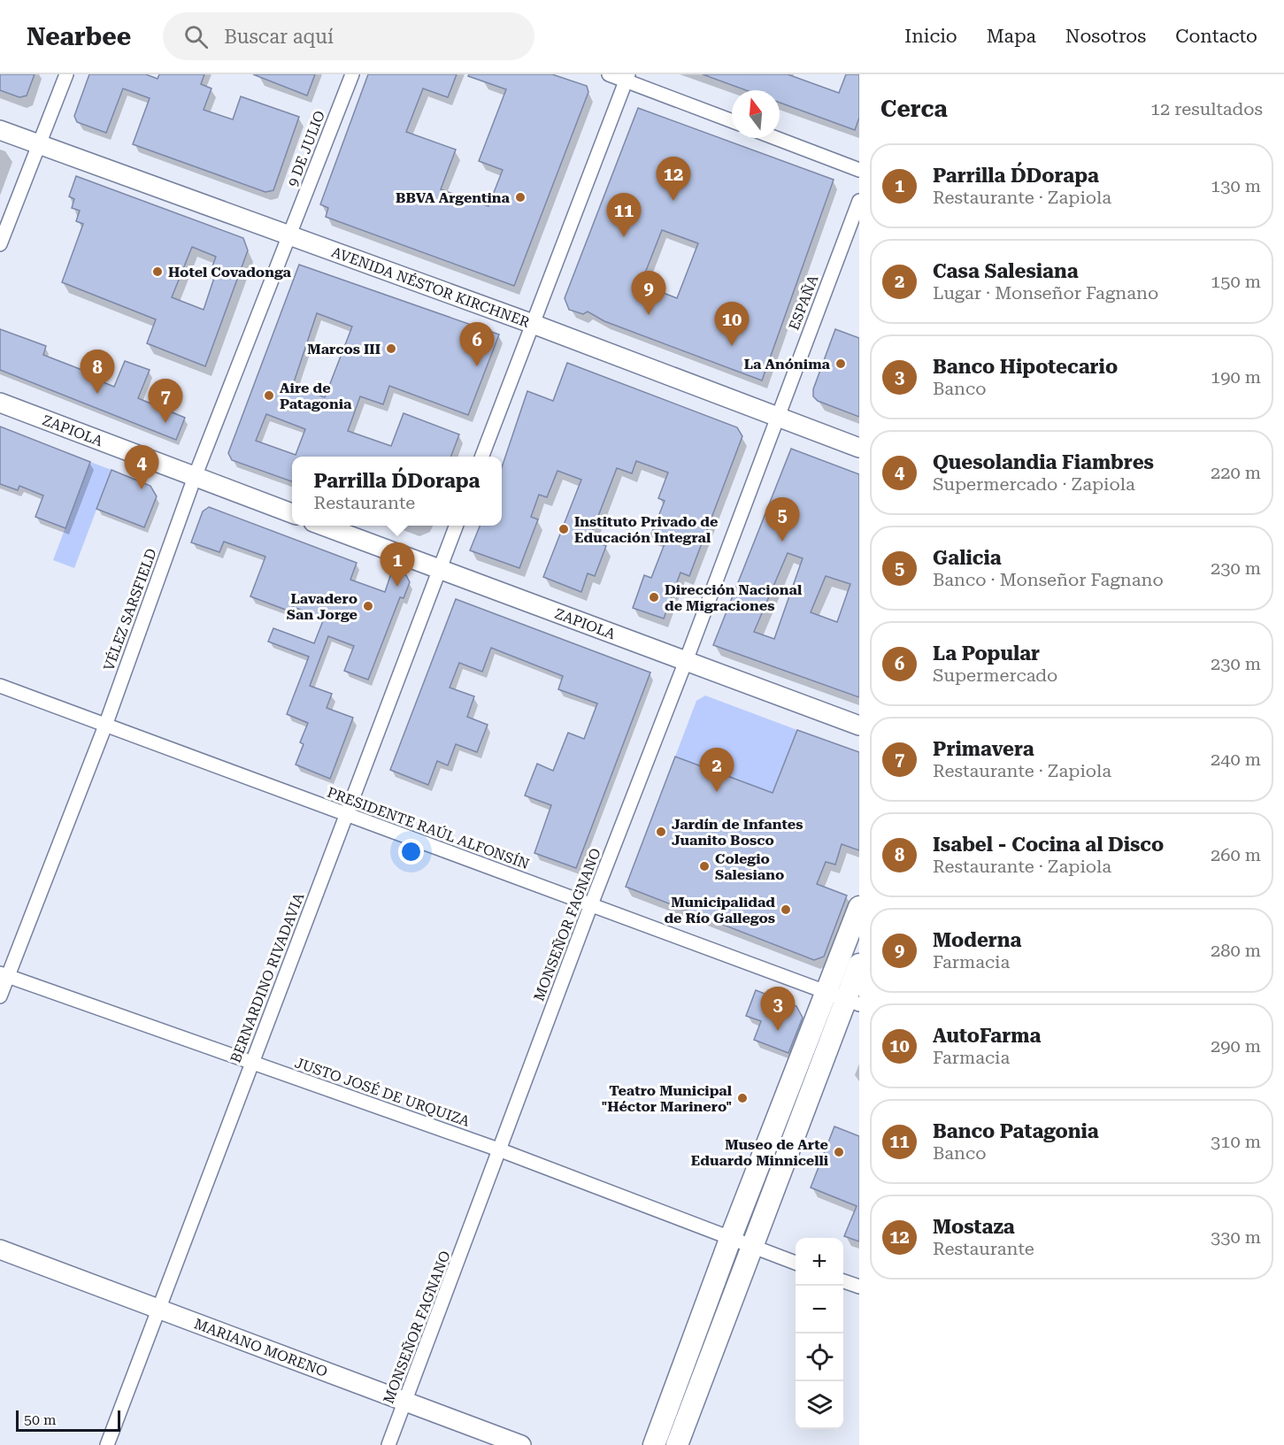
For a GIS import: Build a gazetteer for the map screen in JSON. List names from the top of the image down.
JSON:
{
  "streets": {
    "main road": ["AVENIDA NÉSTOR KIRCHNER", "ZAPIOLA", "MARIANO MORENO"],
    "street": [
      "9 DE JULIO",
      "ESPAÑA",
      "VÉLEZ SARSFIELD",
      "PRESIDENTE RAÚL ALFONSÍN",
      "MONSEÑOR FAGNANO",
      "BERNARDINO RIVADAVIA",
      "JUSTO JOSÉ DE URQUIZA"
    ]
  },
  "crossings": [
    ["9 DE JULIO", "AVENIDA NÉSTOR KIRCHNER"],
    ["9 DE JULIO", "VÉLEZ SARSFIELD"],
    ["AVENIDA NÉSTOR KIRCHNER", "ESPAÑA"],
    ["AVENIDA NÉSTOR KIRCHNER", "VÉLEZ SARSFIELD"],
    ["AVENIDA NÉSTOR KIRCHNER", "MONSEÑOR FAGNANO"],
    ["ESPAÑA", "MONSEÑOR FAGNANO"],
    ["ZAPIOLA", "VÉLEZ SARSFIELD"],
    ["ZAPIOLA", "MONSEÑOR FAGNANO"],
    ["ZAPIOLA", "BERNARDINO RIVADAVIA"],
    ["VÉLEZ SARSFIELD", "PRESIDENTE RAÚL ALFONSÍN"],
    ["VÉLEZ SARSFIELD", "JUSTO JOSÉ DE URQUIZA"],
    ["PRESIDENTE RAÚL ALFONSÍN", "MONSEÑOR FAGNANO"],
    ["PRESIDENTE RAÚL ALFONSÍN", "BERNARDINO RIVADAVIA"],
    ["MONSEÑOR FAGNANO", "JUSTO JOSÉ DE URQUIZA"],
    ["MONSEÑOR FAGNANO", "MARIANO MORENO"],
    ["BERNARDINO RIVADAVIA", "JUSTO JOSÉ DE URQUIZA"],
    ["BERNARDINO RIVADAVIA", "MARIANO MORENO"]
  ],
  "places": [
    "BBVA Argentina",
    "Hotel Covadonga",
    "Marcos III",
    "La Anónima",
    "Aire de Patagonia",
    "Instituto Privado de Educación Integral",
    "Dirección Nacional de Migraciones",
    "Lavadero San Jorge",
    "Jardín de Infantes Juanito Bosco",
    "Colegio Salesiano",
    "Municipalidad de Río Gallegos",
    "Teatro Municipal \"Héctor Marinero\"",
    "Museo de Arte Eduardo Minnicelli"
  ],
  "scale_bar": "50 m",
  "north": "top",
  "page": {
    "header": "Nearbee",
    "search": "Buscar aquí",
    "nav": [
      "Inicio",
      "Mapa",
      "Nosotros",
      "Contacto"
    ],
    "heading": ["Cerca", "12 resultados"],
    "list": [
      {
        "mark": "1",
        "name": "Parrilla D´Dorapa",
        "note": "Restaurante · Zapiola",
        "value": "130 m"
      },
      {
        "mark": "2",
        "name": "Casa Salesiana",
        "note": "Lugar · Monseñor Fagnano",
        "value": "150 m"
      },
      {
        "mark": "3",
        "name": "Banco Hipotecario",
        "note": "Banco",
        "value": "190 m"
      },
      {
        "mark": "4",
        "name": "Quesolandia Fiambres",
        "note": "Supermercado · Zapiola",
        "value": "220 m"
      },
      {
        "mark": "5",
        "name": "Galicia",
        "note": "Banco · Monseñor Fagnano",
        "value": "230 m"
      },
      {
        "mark": "6",
        "name": "La Popular",
        "note": "Supermercado",
        "value": "230 m"
      },
      {
        "mark": "7",
        "name": "Primavera",
        "note": "Restaurante · Zapiola",
        "value": "240 m"
      },
      {
        "mark": "8",
        "name": "Isabel - Cocina al Disco",
        "note": "Restaurante · Zapiola",
        "value": "260 m"
      },
      {
        "mark": "9",
        "name": "Moderna",
        "note": "Farmacia",
        "value": "280 m"
      },
      {
        "mark": "10",
        "name": "AutoFarma",
        "note": "Farmacia",
        "value": "290 m"
      },
      {
        "mark": "11",
        "name": "Banco Patagonia",
        "note": "Banco",
        "value": "310 m"
      },
      {
        "mark": "12",
        "name": "Mostaza",
        "note": "Restaurante",
        "value": "330 m"
      }
    ],
    "pins": [
      "12",
      "11",
      "9",
      "10",
      "6",
      "8",
      "7",
      "4",
      "5",
      "1",
      "2",
      "3"
    ],
    "popup": ["Parrilla D´Dorapa", "Restaurante"],
    "map_buttons": ["+", "−"],
    "scale": "50 m"
  }
}
